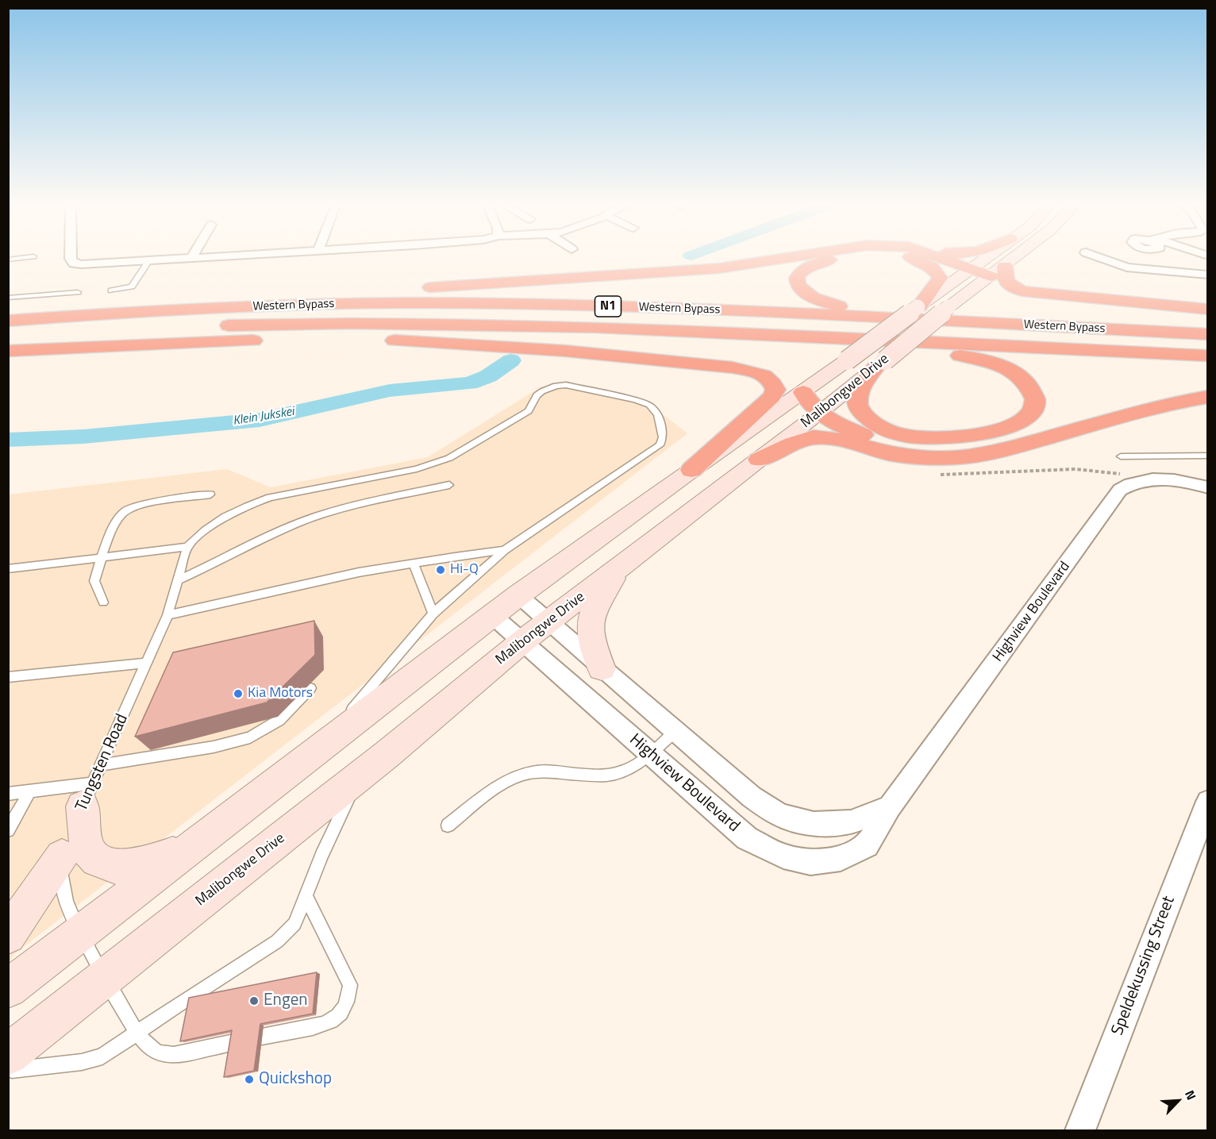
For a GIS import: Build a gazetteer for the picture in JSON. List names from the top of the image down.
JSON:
{
  "streets": {
    "highway": ["Western Bypass", "N1"],
    "main road": ["Malibongwe Drive"],
    "street": ["Highview Boulevard", "Speldekussing Street"],
    "lane": ["Tungsten Road"]
  },
  "crossings": [
    ["Malibongwe Drive", "Highview Boulevard"],
    ["Malibongwe Drive", "Tungsten Road"]
  ],
  "water": ["Klein Jukskei"],
  "places": [
    "Hi-Q",
    "Kia Motors",
    "Engen",
    "Quickshop"
  ],
  "north": "top right"
}
